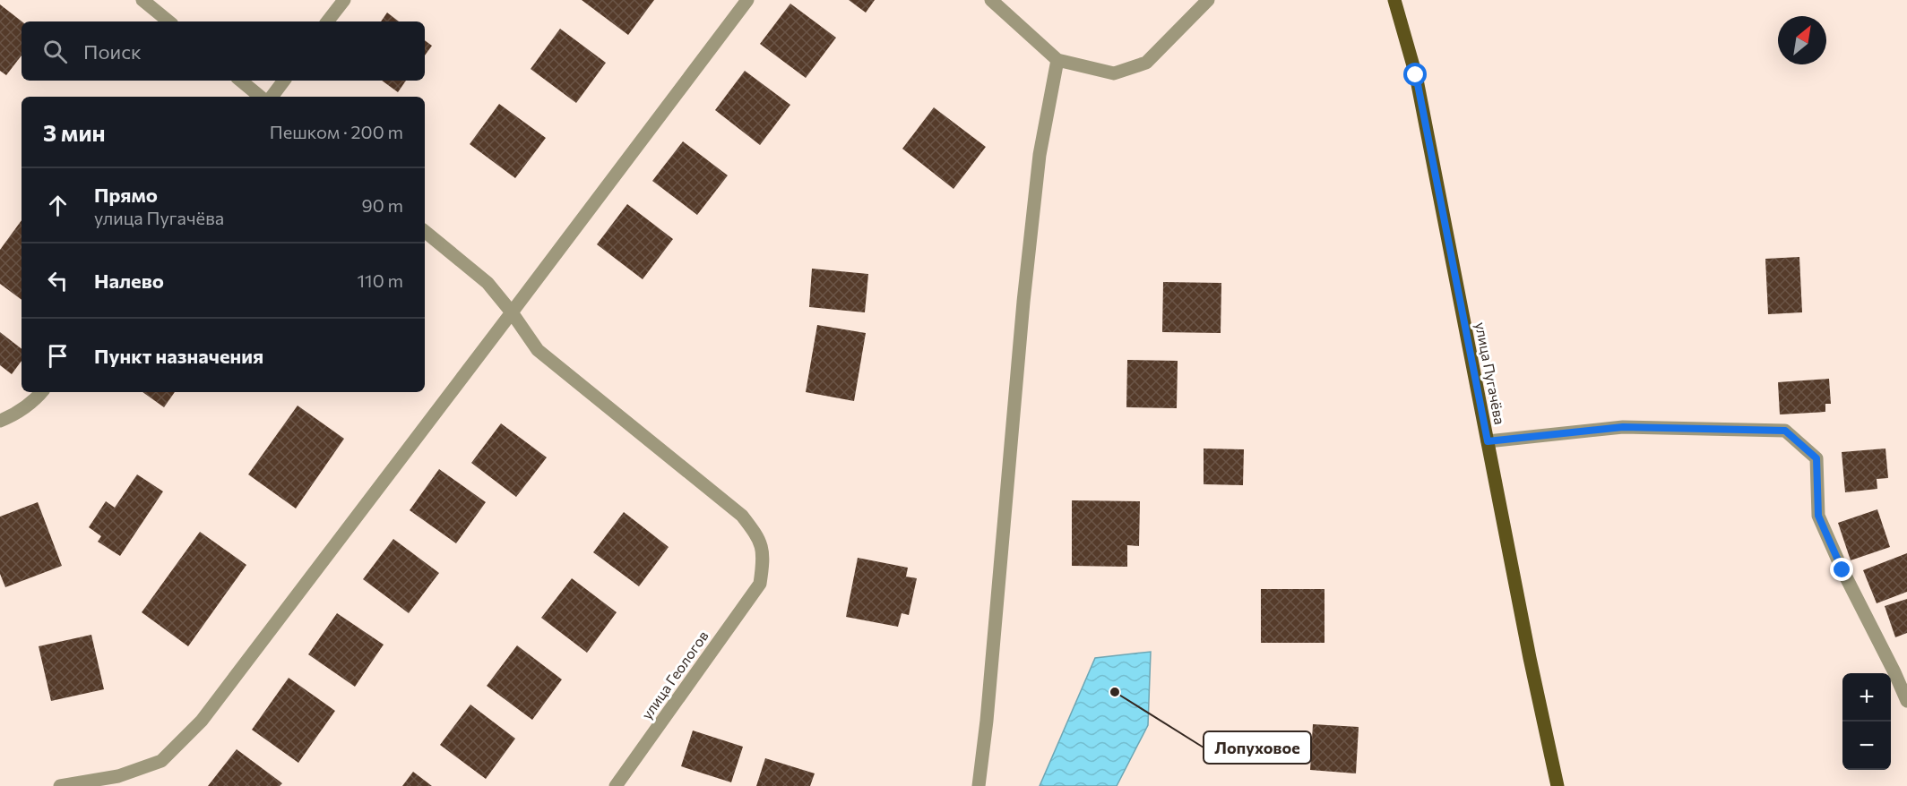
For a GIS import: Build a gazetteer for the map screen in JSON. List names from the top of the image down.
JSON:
{
  "streets": {
    "main road": ["улица Пугачёва"],
    "street": ["улица Геологов"]
  },
  "places": ["Лопуховое"],
  "north": "top right",
  "page": {
    "search": "Поиск",
    "heading": ["3 мин", "Пешком · 200 m"],
    "list": [
      ["Прямо", "улица Пугачёва", "90 m"],
      ["Налево", "110 m"],
      "Пункт назначения"
    ],
    "map_buttons": ["+", "−"]
  }
}
